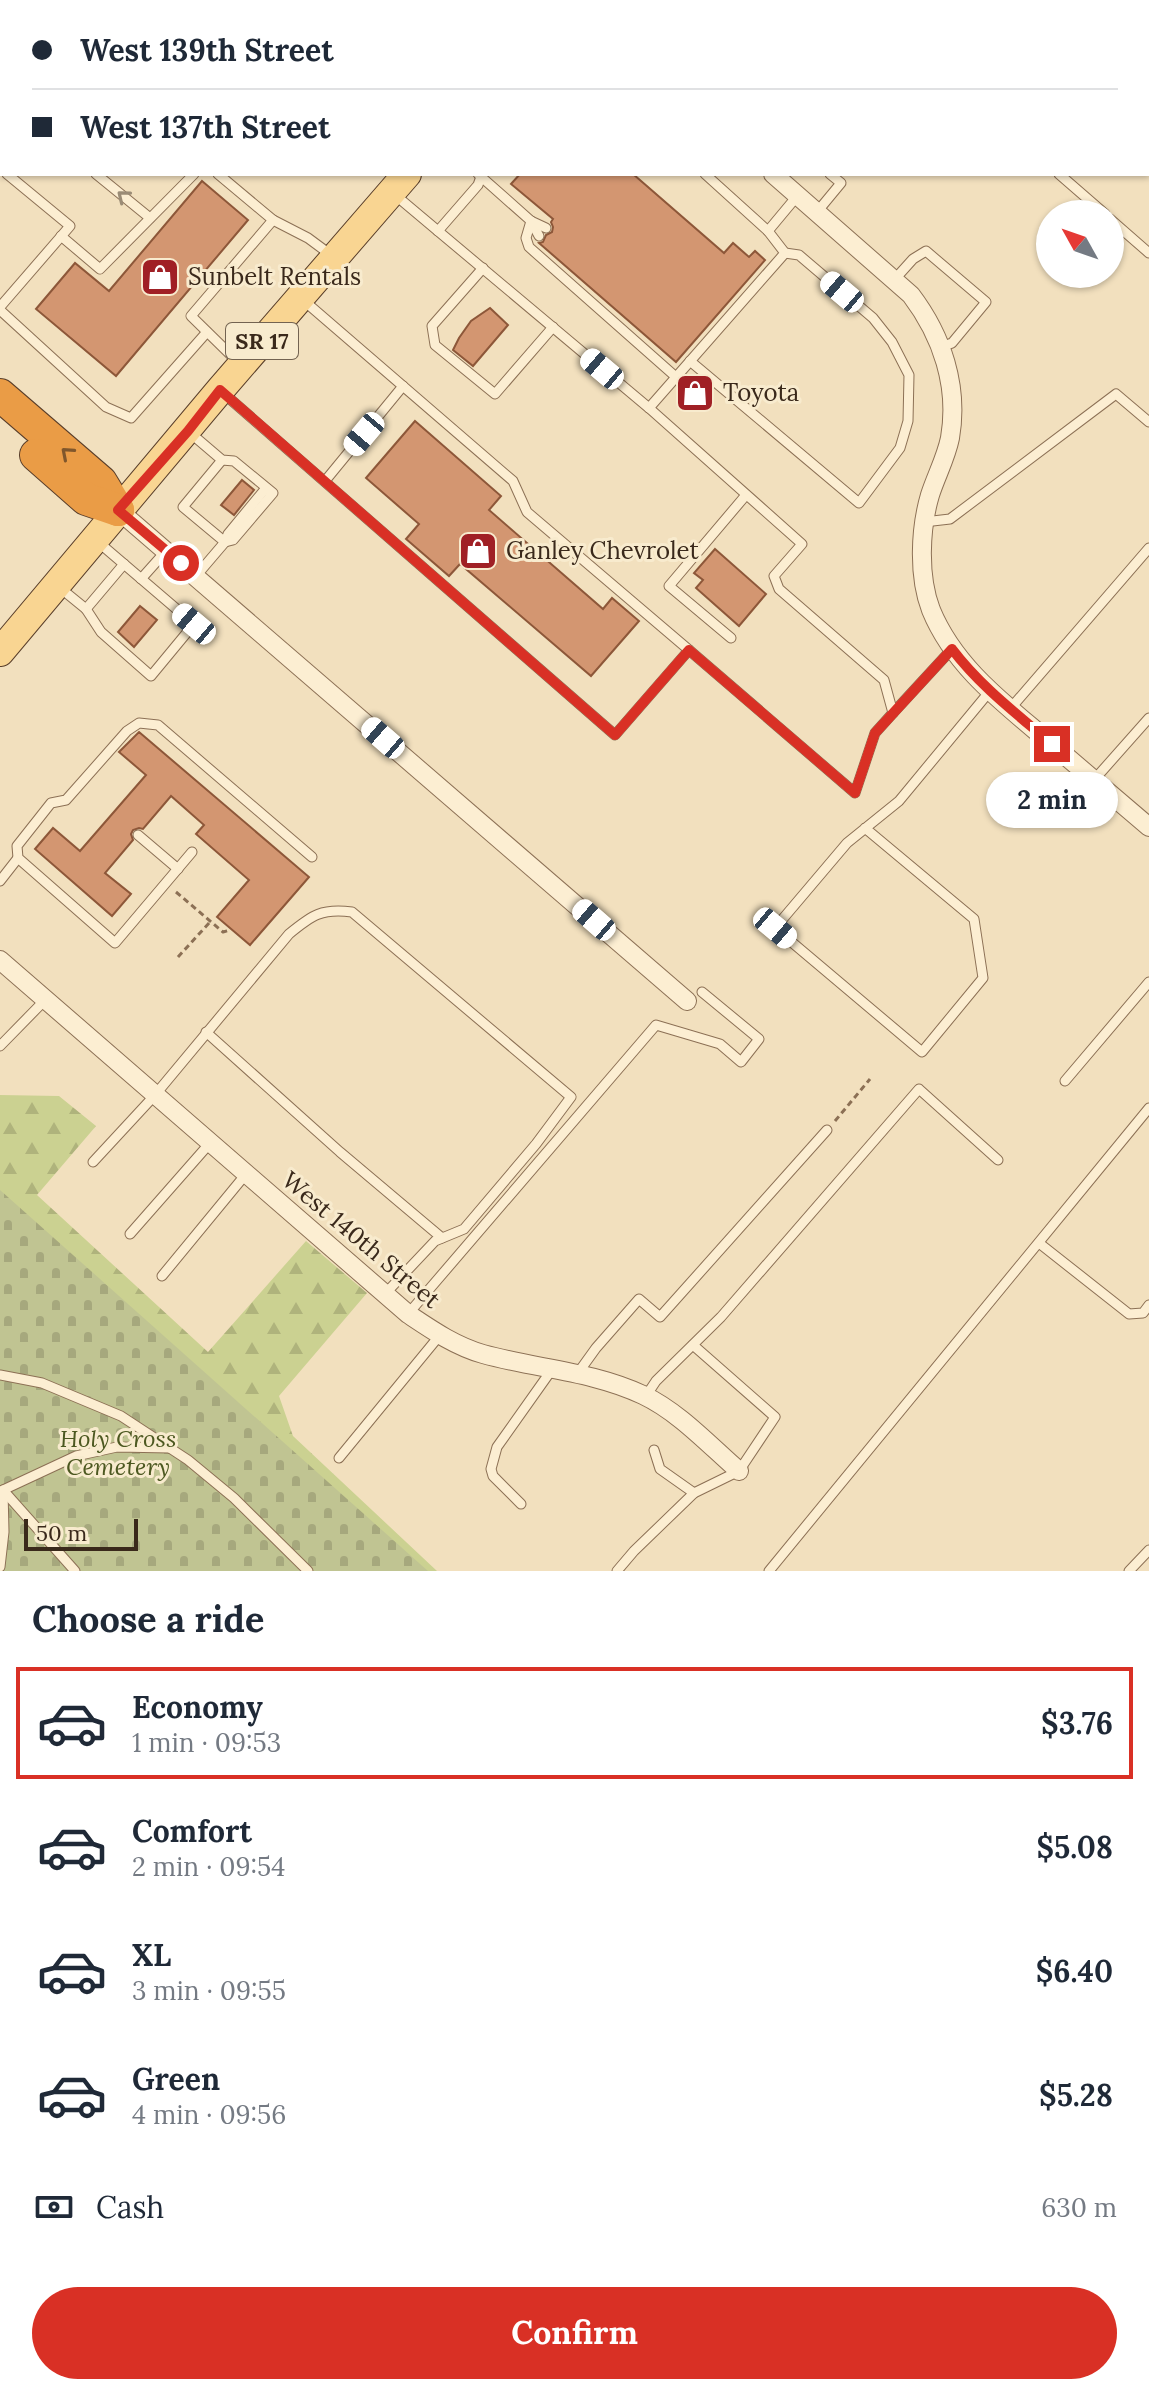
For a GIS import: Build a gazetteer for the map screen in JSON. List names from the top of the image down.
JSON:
{
  "streets": {
    "main road": ["SR 17"],
    "street": ["West 140th Street"]
  },
  "parks": ["Holy Cross Cemetery"],
  "places": {
    "shop": ["Sunbelt Rentals", "Toyota", "Ganley Chevrolet"]
  },
  "scale_bar": "50 m",
  "north": "top left",
  "page": {
    "banner": ["West 139th Street", "West 137th Street"],
    "bubble": "2 min",
    "scale": "50 m",
    "heading": "Choose a ride",
    "list": [
      {
        "name": "Economy",
        "note": "1 min · 09:53",
        "value": "$3.76"
      },
      {
        "name": "Comfort",
        "note": "2 min · 09:54",
        "value": "$5.08"
      },
      {
        "name": "XL",
        "note": "3 min · 09:55",
        "value": "$6.40"
      },
      {
        "name": "Green",
        "note": "4 min · 09:56",
        "value": "$5.28"
      }
    ],
    "pay": ["Cash", "630 m"],
    "buttons": "Confirm"
  }
}
